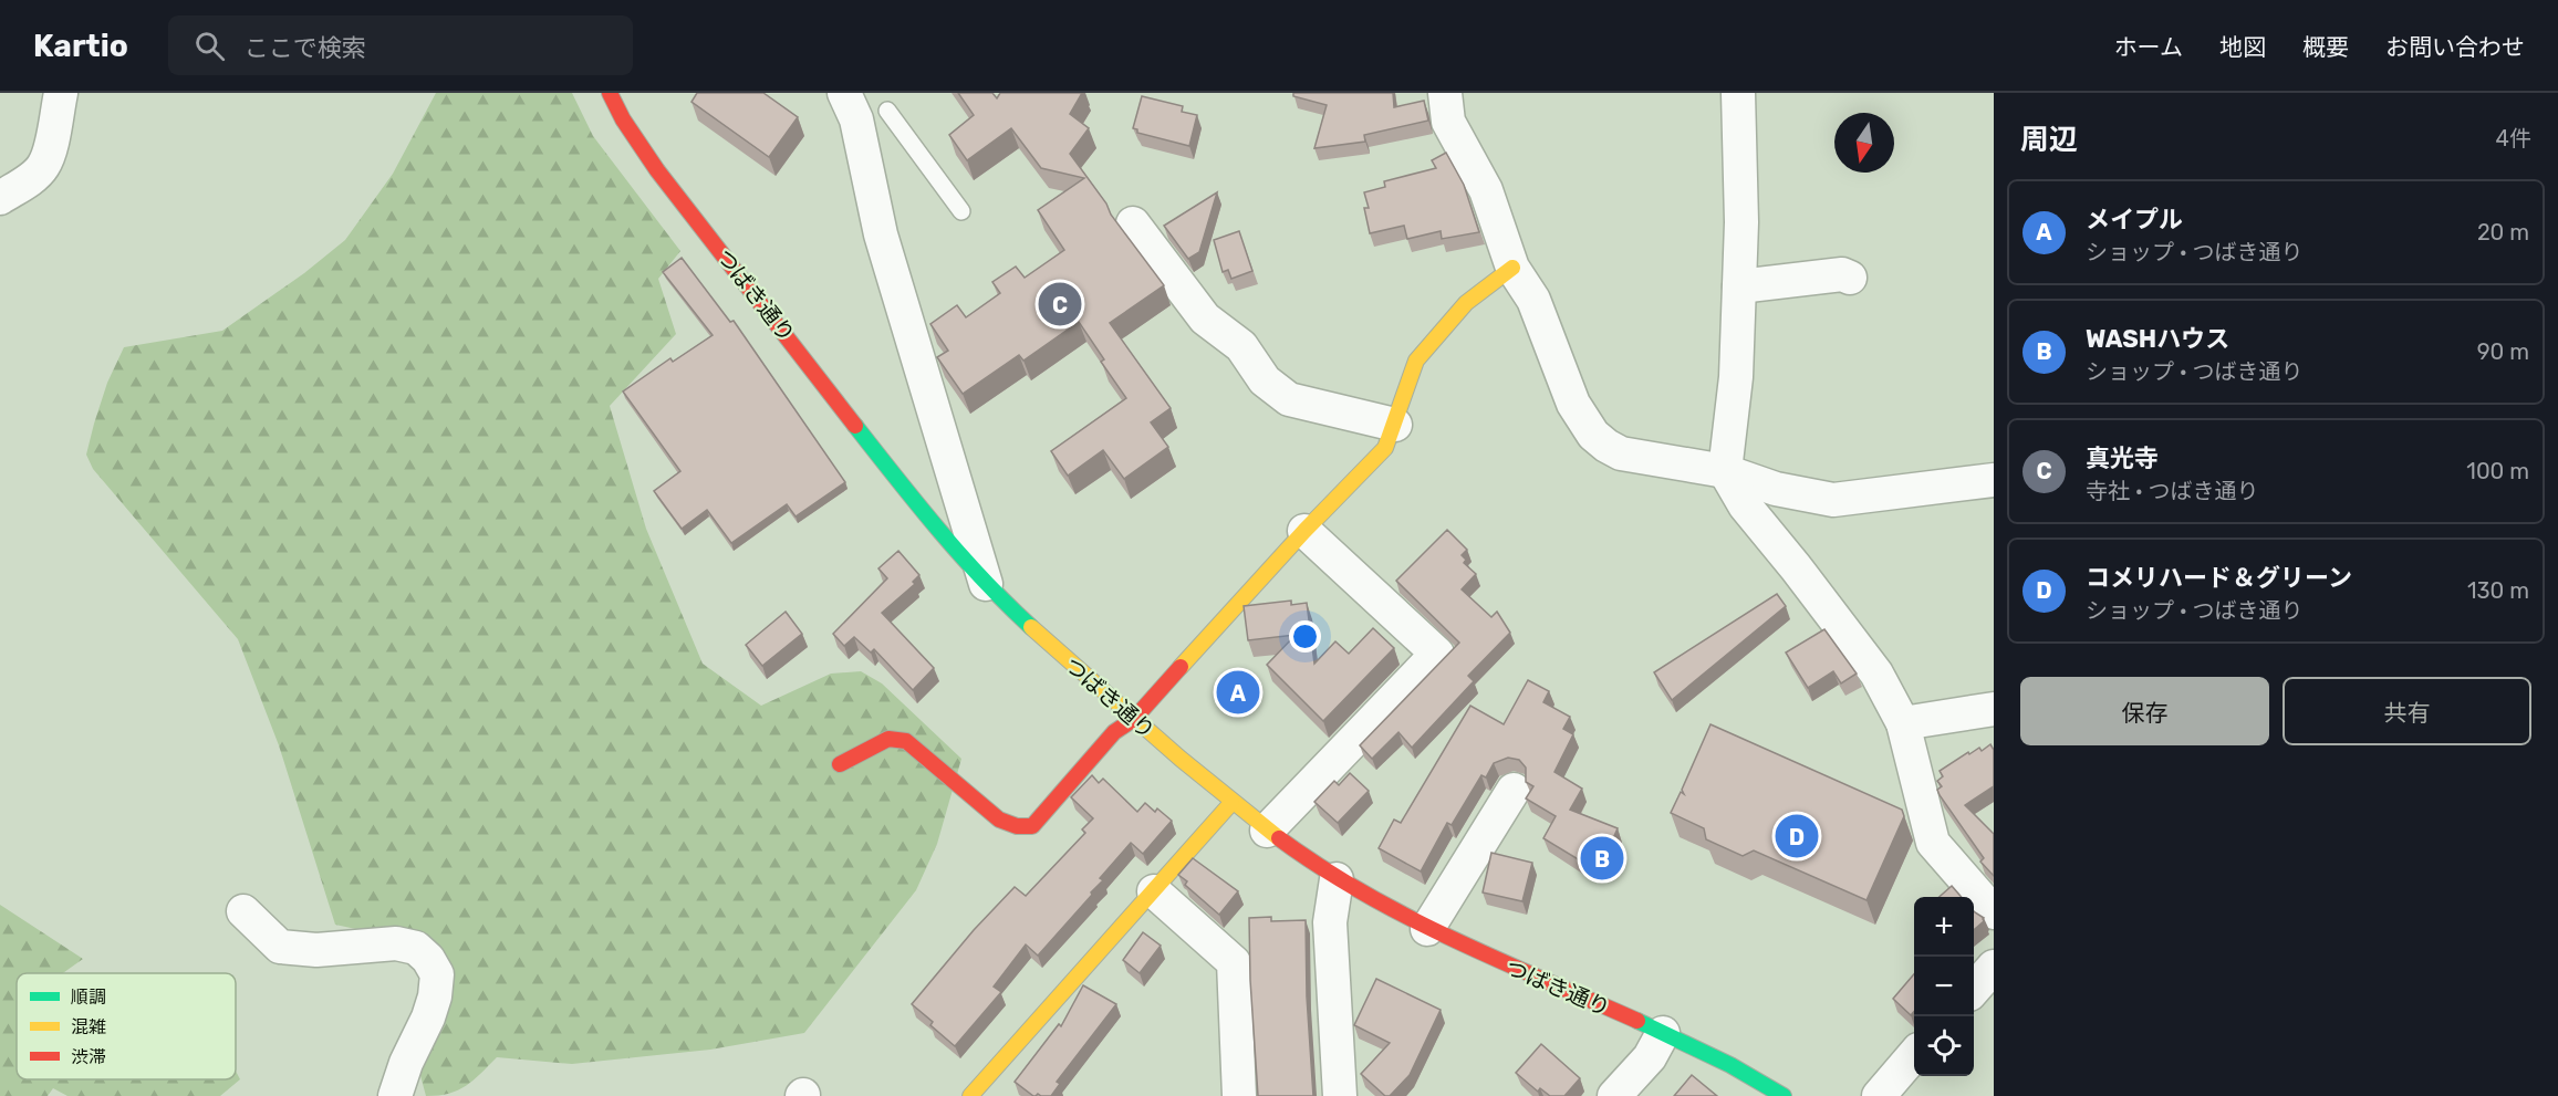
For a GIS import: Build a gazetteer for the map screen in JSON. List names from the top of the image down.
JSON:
{
  "streets": {
    "main road": ["つばき通り"]
  },
  "legend": ["順調", "混雑", "渋滞"],
  "north": "bottom",
  "page": {
    "header": "Kartio",
    "search": "ここで検索",
    "nav": [
      "ホーム",
      "地図",
      "概要",
      "お問い合わせ"
    ],
    "heading": ["周辺", "4件"],
    "list": [
      {
        "mark": "A",
        "name": "メイプル",
        "note": "ショップ · つばき通り",
        "value": "20 m"
      },
      {
        "mark": "B",
        "name": "WASHハウス",
        "note": "ショップ · つばき通り",
        "value": "90 m"
      },
      {
        "mark": "C",
        "name": "真光寺",
        "note": "寺社 · つばき通り",
        "value": "100 m"
      },
      {
        "mark": "D",
        "name": "コメリハード＆グリーン",
        "note": "ショップ · つばき通り",
        "value": "130 m"
      }
    ],
    "pins": [
      "C",
      "A",
      "D",
      "B"
    ],
    "buttons": ["保存", "共有"],
    "map_buttons": ["+", "−"]
  }
}
